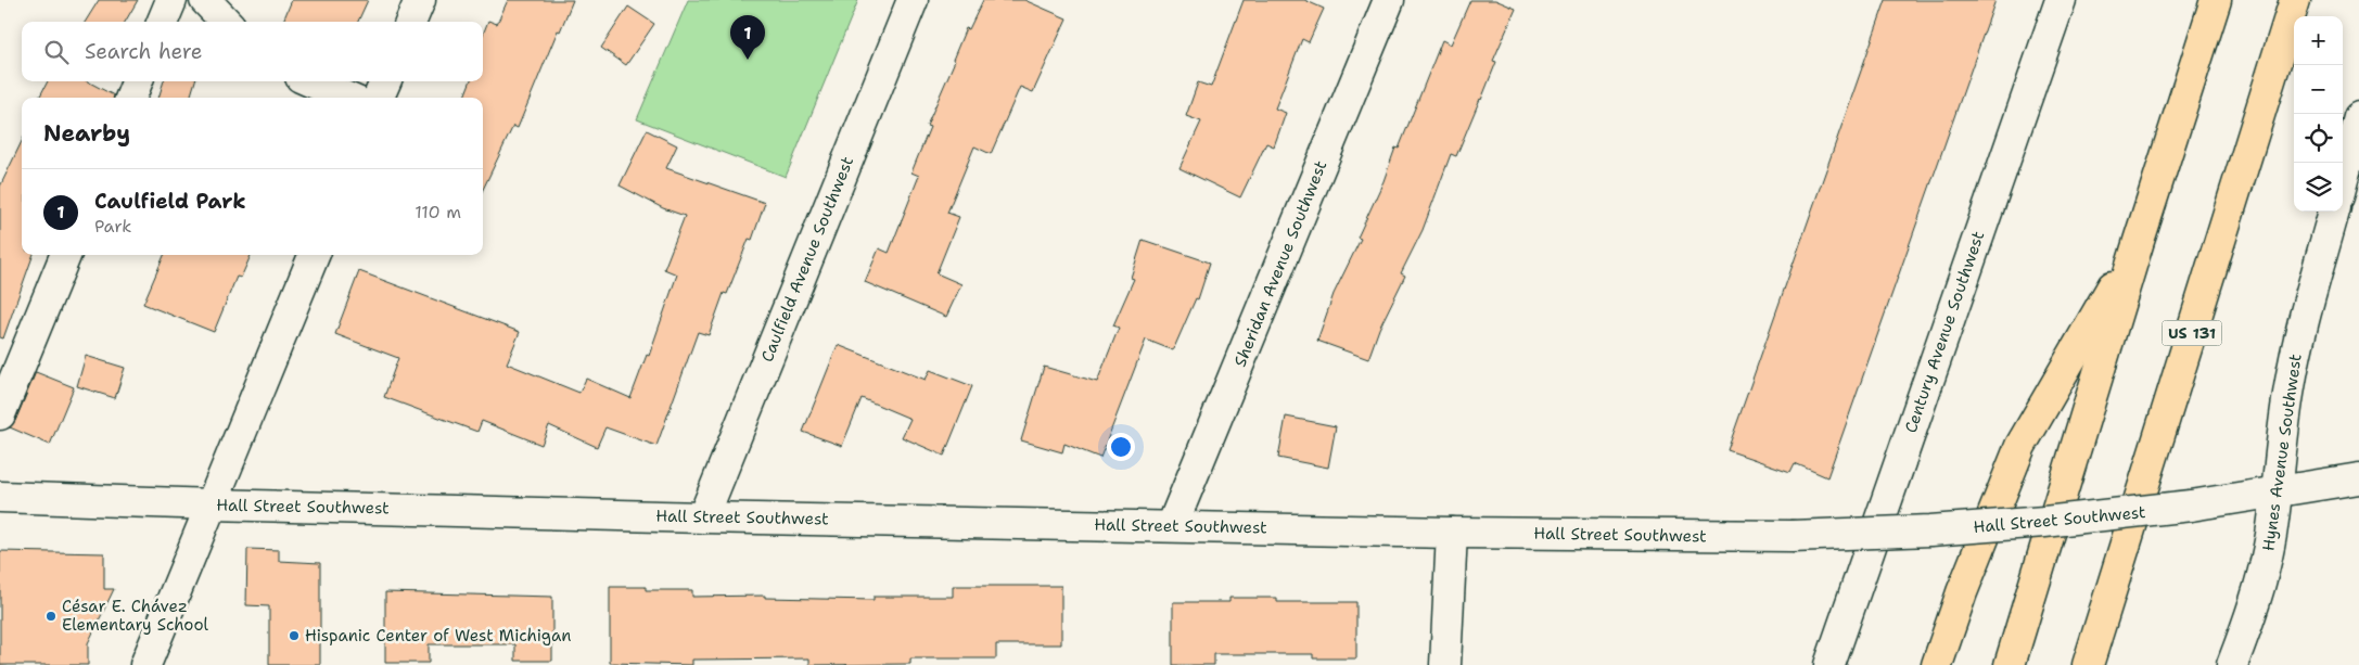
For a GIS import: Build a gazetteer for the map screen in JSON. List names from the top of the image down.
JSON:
{
  "streets": {
    "highway": ["US 131"],
    "main road": [
      "Caulfield Avenue Southwest",
      "Sheridan Avenue Southwest",
      "Century Avenue Southwest",
      "Hynes Avenue Southwest",
      "Hall Street Southwest"
    ]
  },
  "crossings": [
    ["Caulfield Avenue Southwest", "Hall Street Southwest"],
    ["Sheridan Avenue Southwest", "Hall Street Southwest"],
    ["Hynes Avenue Southwest", "Hall Street Southwest"]
  ],
  "places": ["César E. Chávez Elementary School", "Hispanic Center of West Michigan"],
  "page": {
    "pins": "1",
    "map_buttons": ["+", "−"],
    "search": "Search here",
    "heading": "Nearby",
    "list": [
      {
        "mark": "1",
        "name": "Caulfield Park",
        "note": "Park",
        "value": "110 m"
      }
    ]
  }
}
